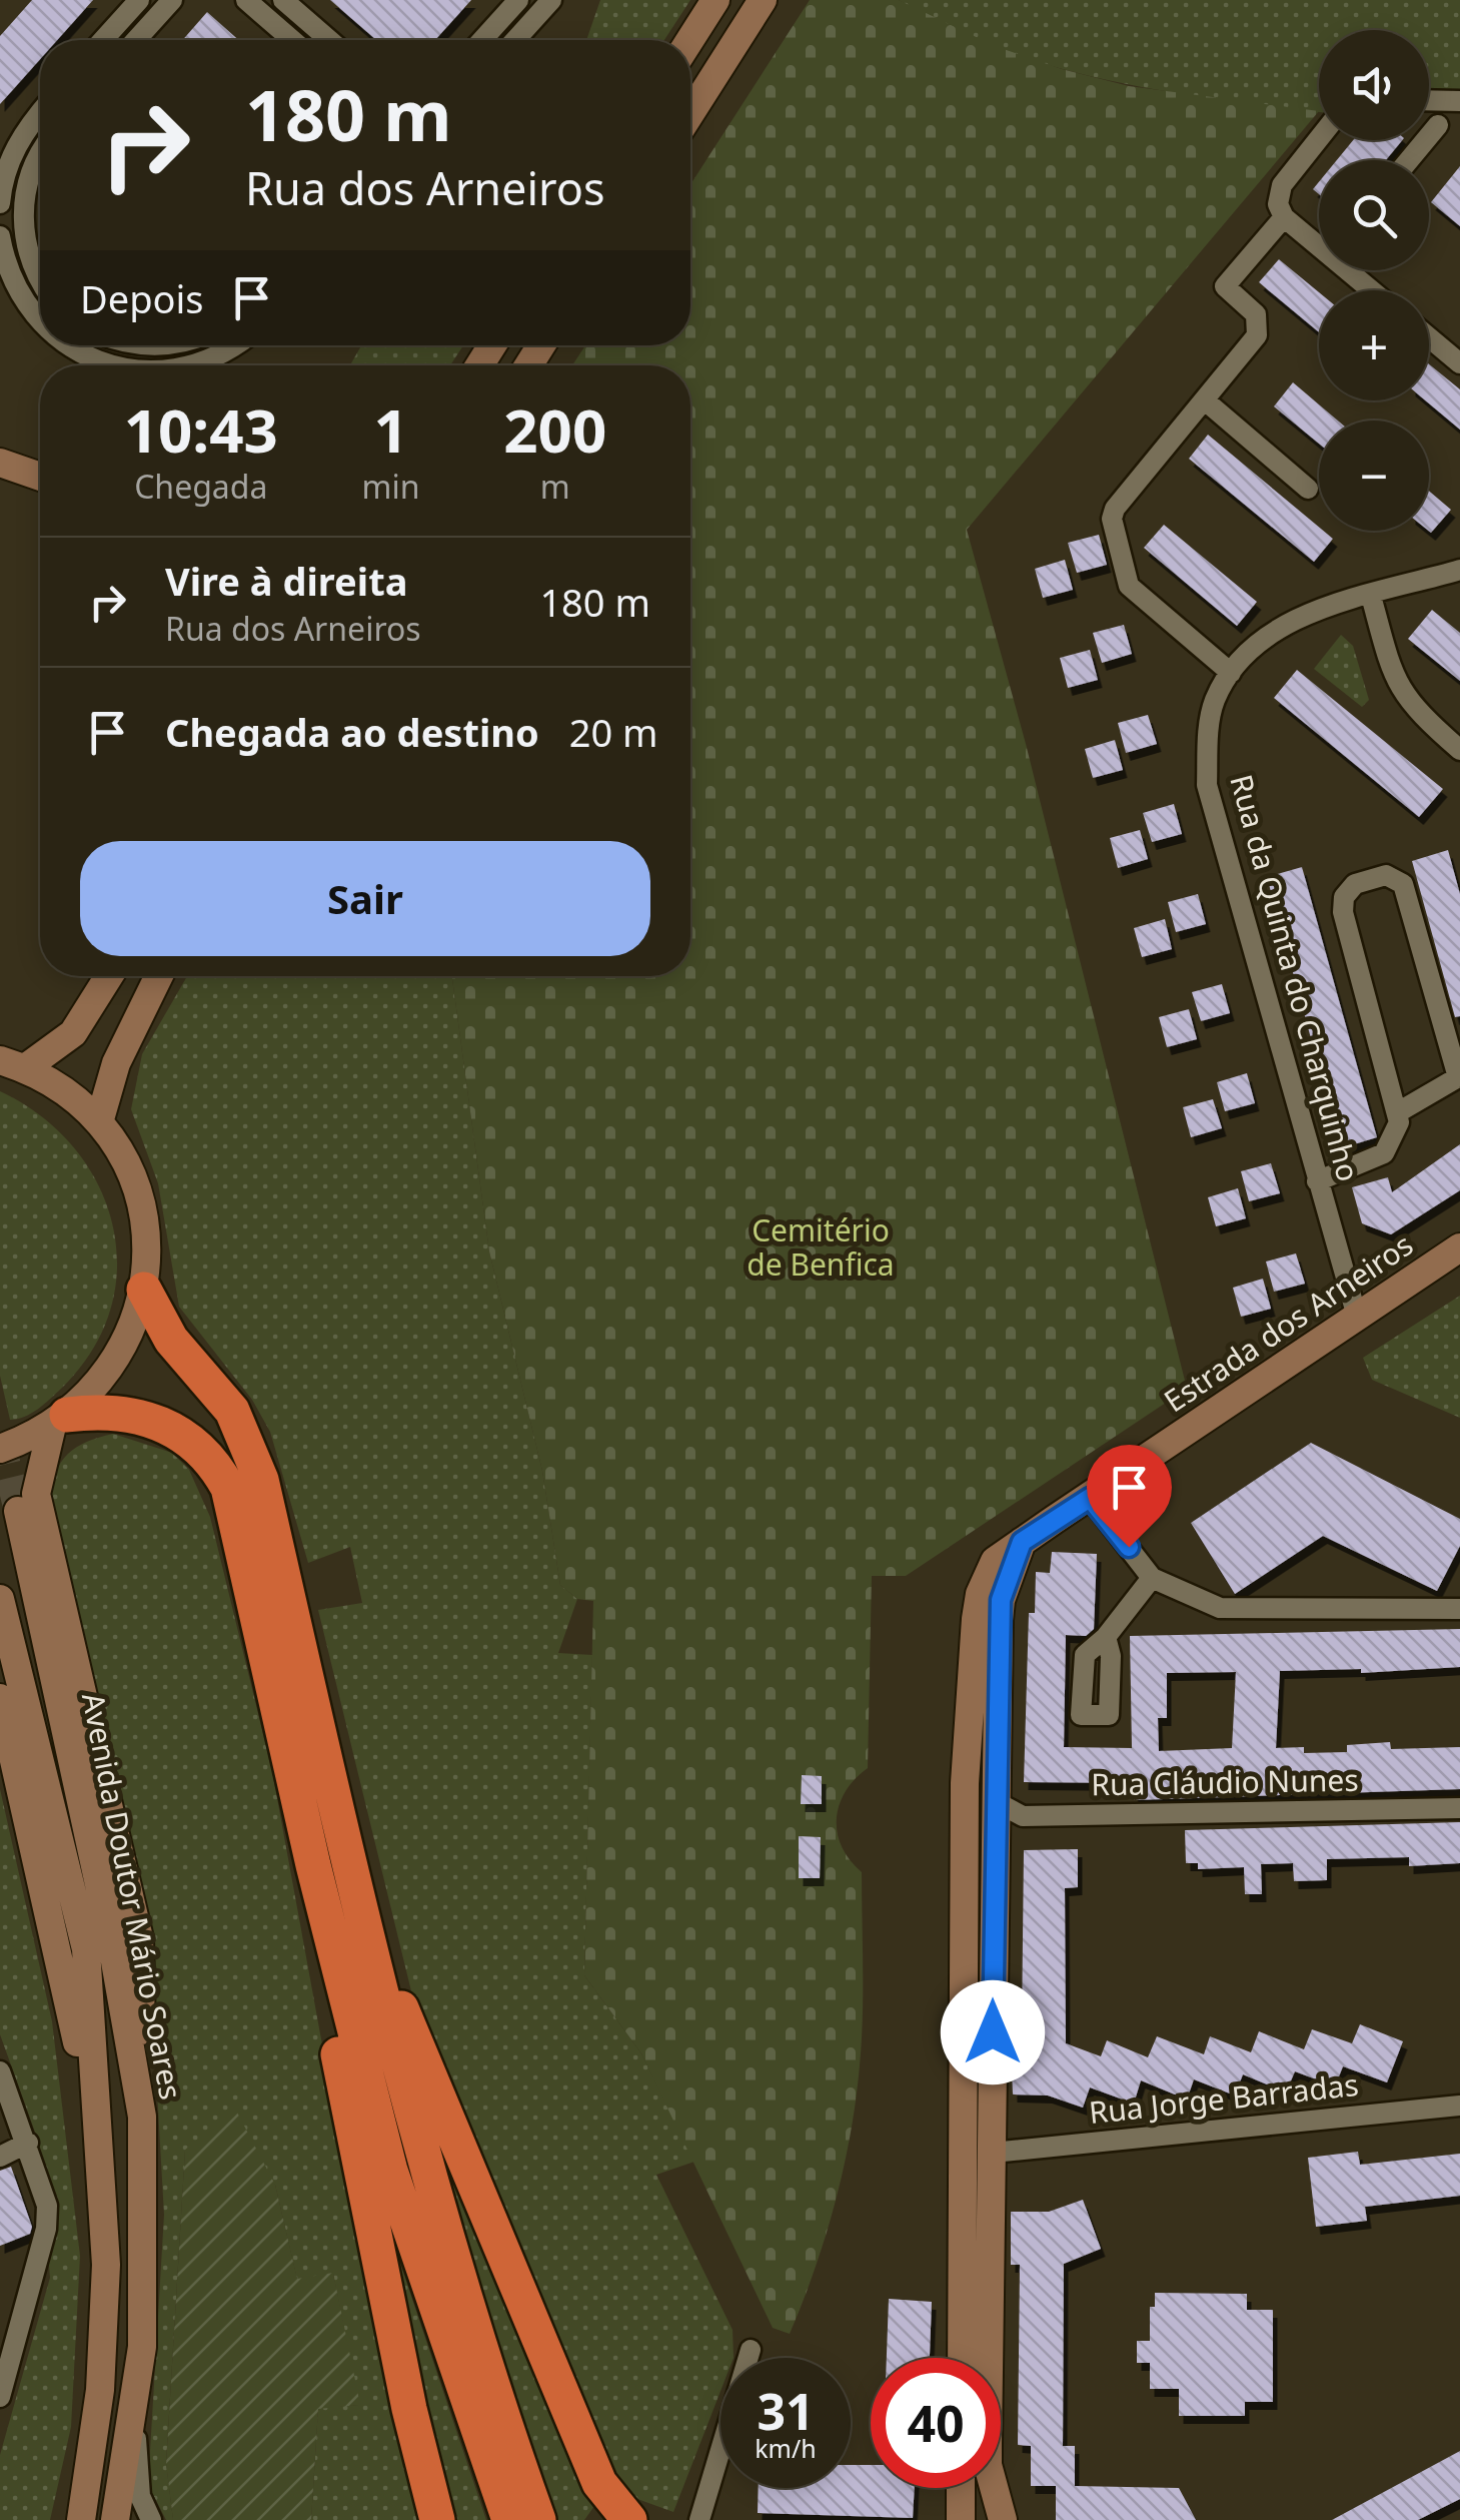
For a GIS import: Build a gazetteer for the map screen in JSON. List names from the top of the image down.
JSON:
{
  "streets": {
    "main road": ["Estrada dos Arneiros", "Avenida Doutor Mário Soares"],
    "street": ["Rua da Quinta do Charquinho", "Rua Cláudio Nunes", "Rua Jorge Barradas"]
  },
  "crossings": [
    ["Rua da Quinta do Charquinho", "Estrada dos Arneiros"]
  ],
  "parks": ["Cemitério de Benfica"],
  "page": {
    "map_buttons": ["+", "−"],
    "turn": ["180 m", "Rua dos Arneiros"],
    "then": "Depois",
    "eta": [
      "10:43",
      "Chegada",
      "1",
      "min",
      "200",
      "m"
    ],
    "list": [
      {
        "name": "Vire à direita",
        "note": "Rua dos Arneiros",
        "value": "180 m"
      },
      {
        "name": "Chegada ao destino",
        "value": "20 m"
      }
    ],
    "buttons": "Sair",
    "speed": "31 km/h",
    "limit": "40"
  }
}
